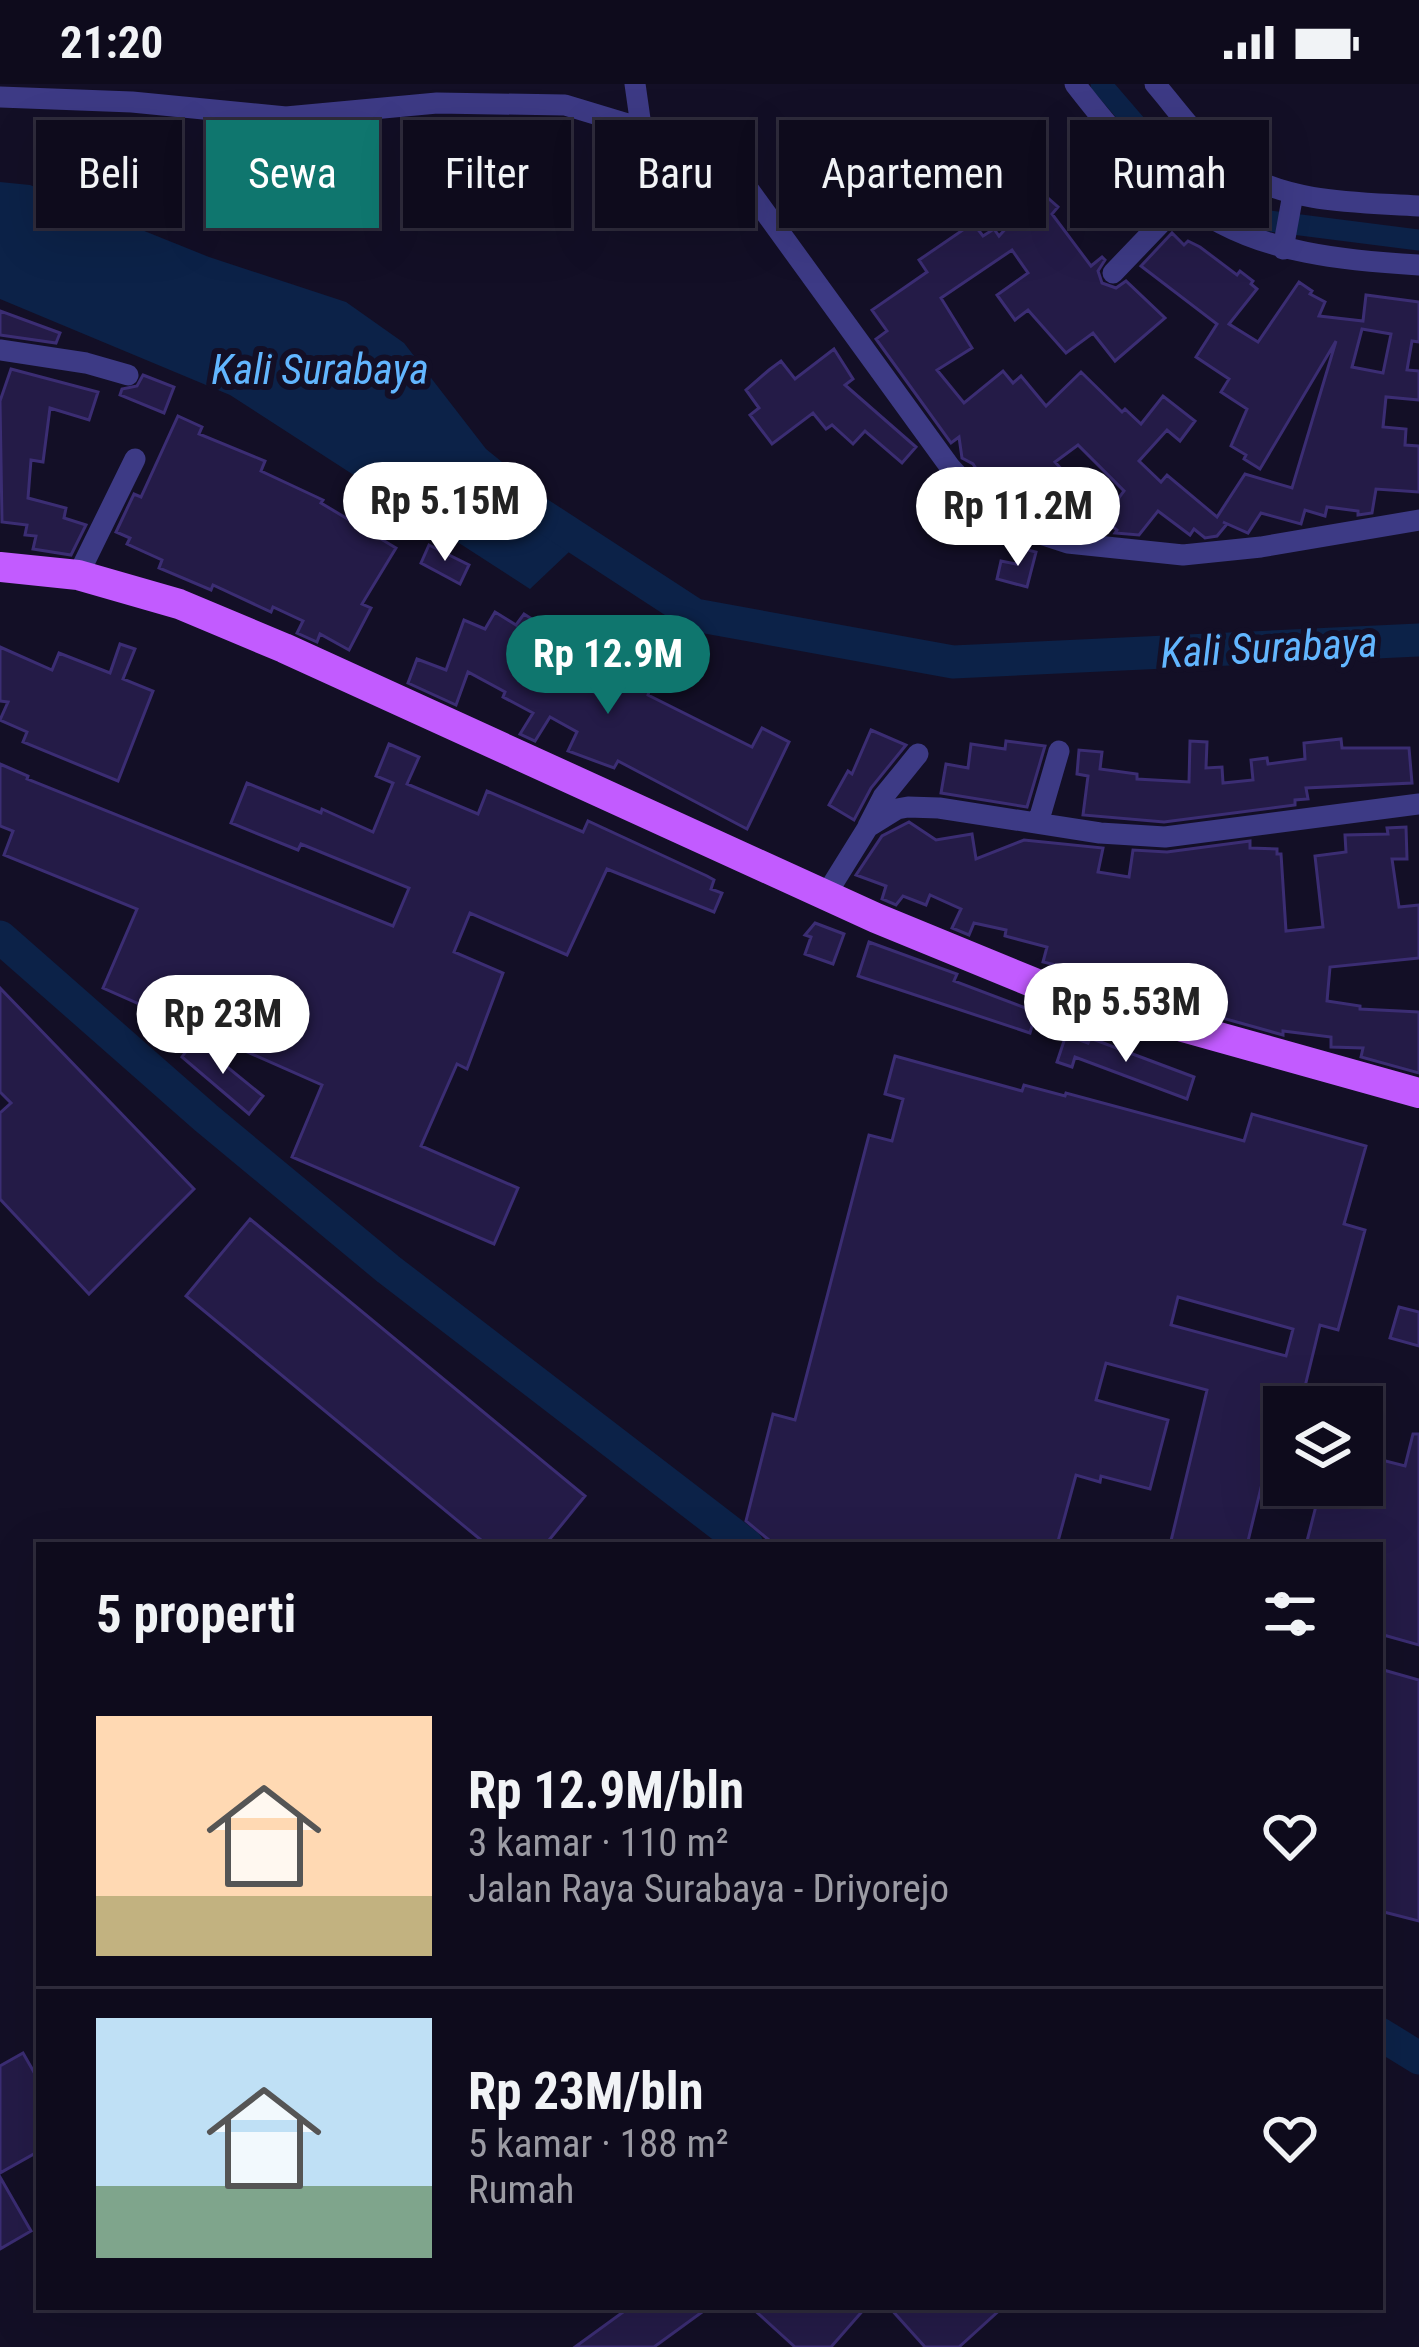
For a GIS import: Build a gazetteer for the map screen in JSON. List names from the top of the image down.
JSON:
{
  "water": ["Kali Surabaya"],
  "page": {
    "status": "21:20",
    "chip": [
      "Beli",
      "Sewa",
      "Filter",
      "Baru",
      "Apartemen",
      "Rumah"
    ],
    "price": [
      "Rp 5.15M",
      "Rp 11.2M",
      "Rp 12.9M",
      "Rp 5.53M",
      "Rp 23M"
    ],
    "heading": "5 properti",
    "list": [
      {
        "name": "Rp 12.9M/bln",
        "note": "3 kamar · 110 m² · Jalan Raya Surabaya - Driyorejo"
      },
      {
        "name": "Rp 23M/bln",
        "note": "5 kamar · 188 m² · Rumah"
      }
    ]
  }
}
